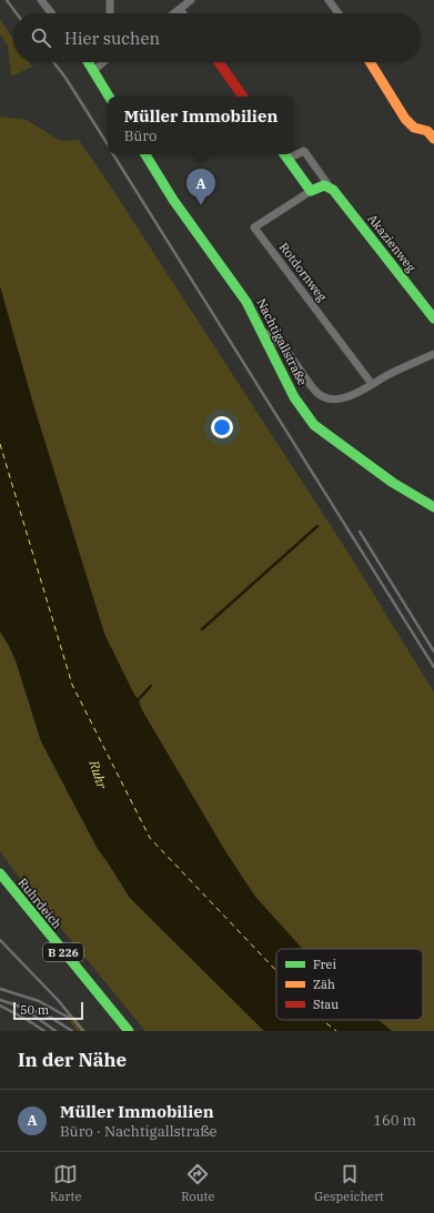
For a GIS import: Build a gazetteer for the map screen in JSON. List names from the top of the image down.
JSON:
{
  "streets": {
    "street": [
      "Akazienweg",
      "Rotdornweg",
      "Nachtigallstraße",
      "Ruhrdeich",
      "B 226"
    ]
  },
  "crossings": [
    ["Akazienweg", "Rotdornweg"]
  ],
  "water": ["Ruhr"],
  "legend": ["Frei", "Zäh", "Stau"],
  "scale_bar": "50 m",
  "page": {
    "search": "Hier suchen",
    "popup": ["Müller Immobilien", "Büro"],
    "pins": "A",
    "scale": "50 m",
    "heading": "In der Nähe",
    "list": [
      {
        "mark": "A",
        "name": "Müller Immobilien",
        "note": "Büro · Nachtigallstraße",
        "value": "160 m"
      }
    ],
    "nav": ["Karte", "Route", "Gespeichert"]
  }
}
